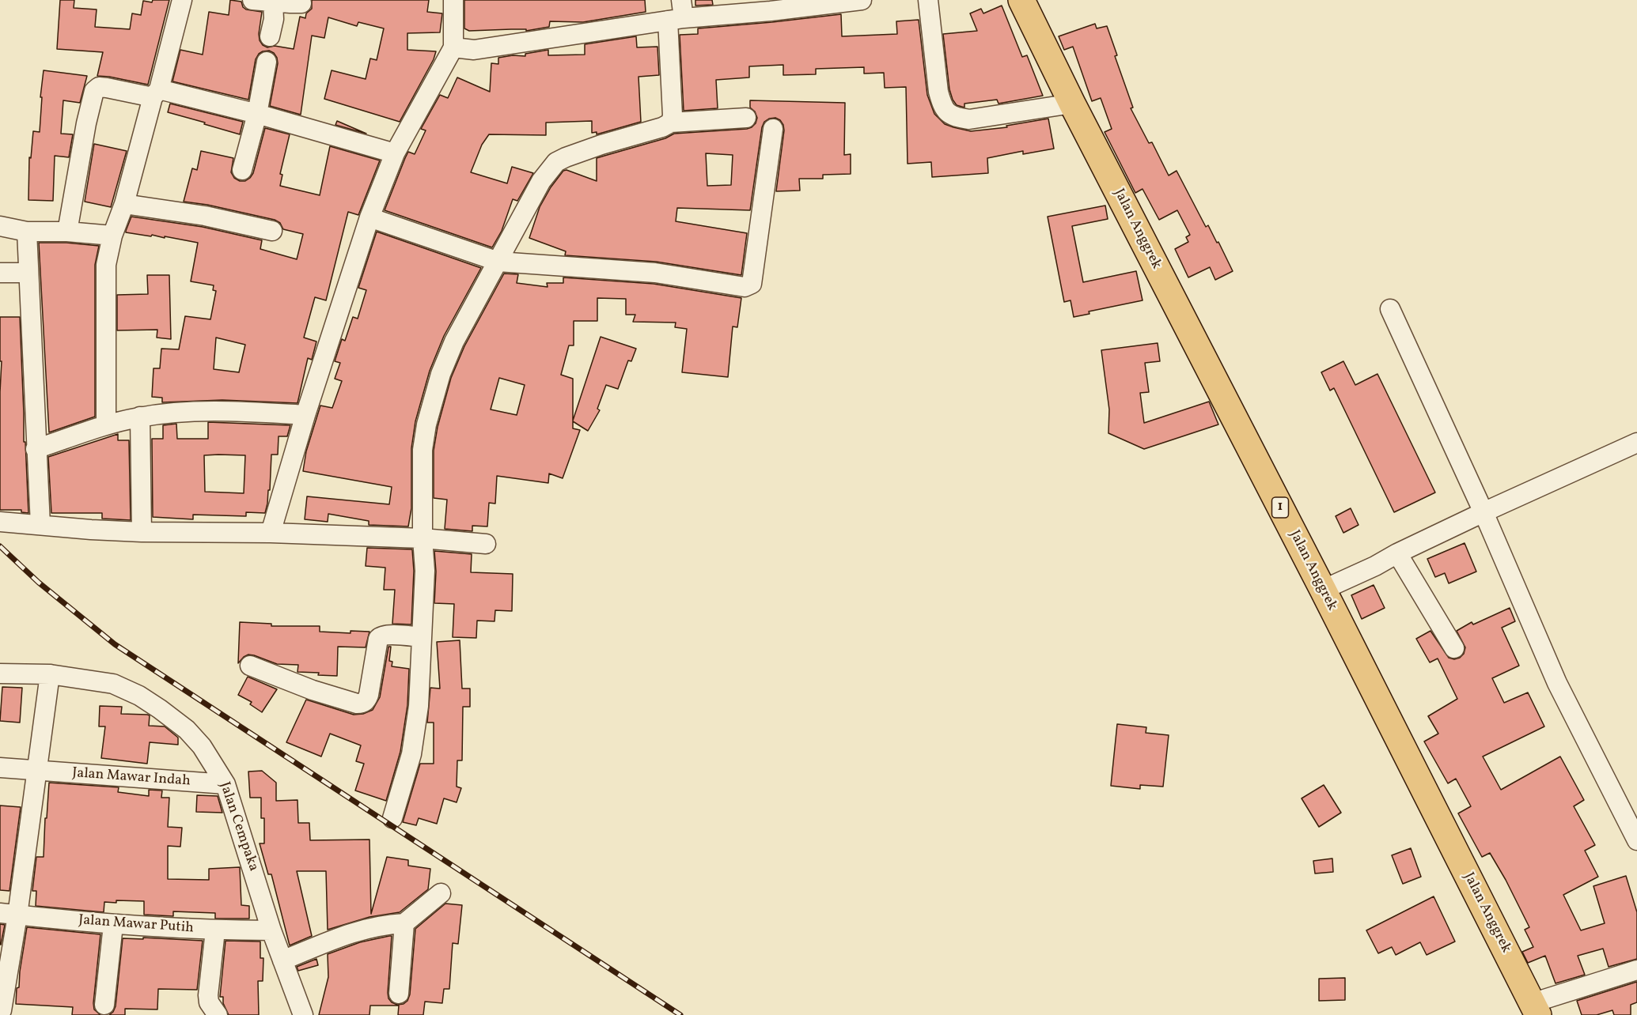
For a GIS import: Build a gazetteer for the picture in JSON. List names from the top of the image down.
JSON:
{
  "streets": {
    "highway": ["Jalan Anggrek", "1"],
    "street": ["Jalan Mawar Indah", "Jalan Cempaka", "Jalan Mawar Putih"]
  },
  "crossings": [
    ["Jalan Mawar Indah", "Jalan Cempaka"],
    ["Jalan Cempaka", "Jalan Mawar Putih"]
  ]
}
